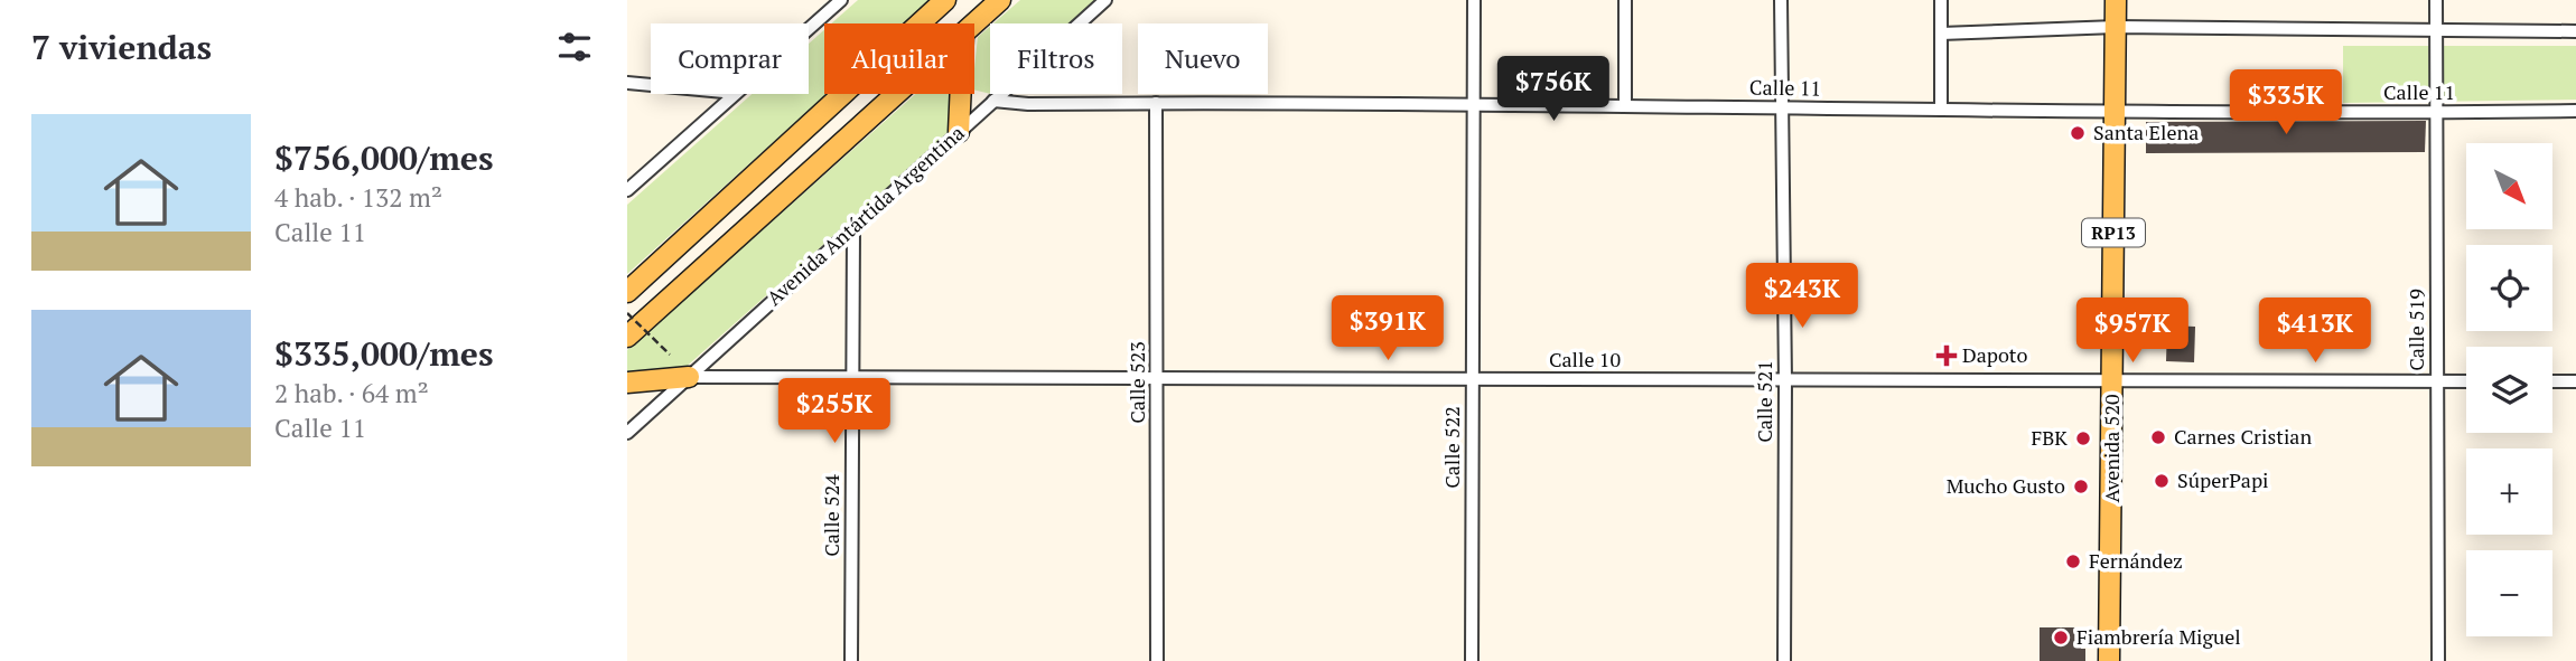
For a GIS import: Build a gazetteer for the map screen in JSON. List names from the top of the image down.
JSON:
{
  "streets": {
    "main road": ["RP13", "Avenida 520"],
    "street": [
      "Calle 11",
      "Avenida Antártida Argentina",
      "Calle 519",
      "Calle 10",
      "Calle 523",
      "Calle 521",
      "Calle 522",
      "Calle 524"
    ]
  },
  "crossings": [
    ["Calle 11", "Avenida Antártida Argentina"],
    ["Calle 11", "Calle 519"],
    ["Calle 11", "Calle 523"],
    ["Calle 11", "Calle 521"],
    ["Calle 11", "Calle 522"],
    ["Calle 11", "Avenida 520"],
    ["Avenida Antártida Argentina", "Calle 10"],
    ["Avenida Antártida Argentina", "Calle 524"],
    ["Calle 519", "Calle 10"],
    ["Calle 10", "Calle 523"],
    ["Calle 10", "Calle 521"],
    ["Calle 10", "Calle 522"],
    ["Calle 10", "Avenida 520"],
    ["Calle 10", "Calle 524"]
  ],
  "places": {
    "other": [
      "Santa Elena",
      "Carnes Cristian",
      "FBK",
      "SúperPapi",
      "Mucho Gusto",
      "Fernández",
      "Fiambrería Miguel"
    ],
    "health": ["Dapoto"]
  },
  "north": "bottom right",
  "page": {
    "heading": "7 viviendas",
    "chip": [
      "Comprar",
      "Alquilar",
      "Filtros",
      "Nuevo"
    ],
    "price": [
      "$756K",
      "$335K",
      "$243K",
      "$391K",
      "$957K",
      "$413K",
      "$255K"
    ],
    "list": [
      {
        "name": "$756,000/mes",
        "note": "4 hab. · 132 m² · Calle 11"
      },
      {
        "name": "$335,000/mes",
        "note": "2 hab. · 64 m² · Calle 11"
      }
    ],
    "map_buttons": ["+", "−"]
  }
}
